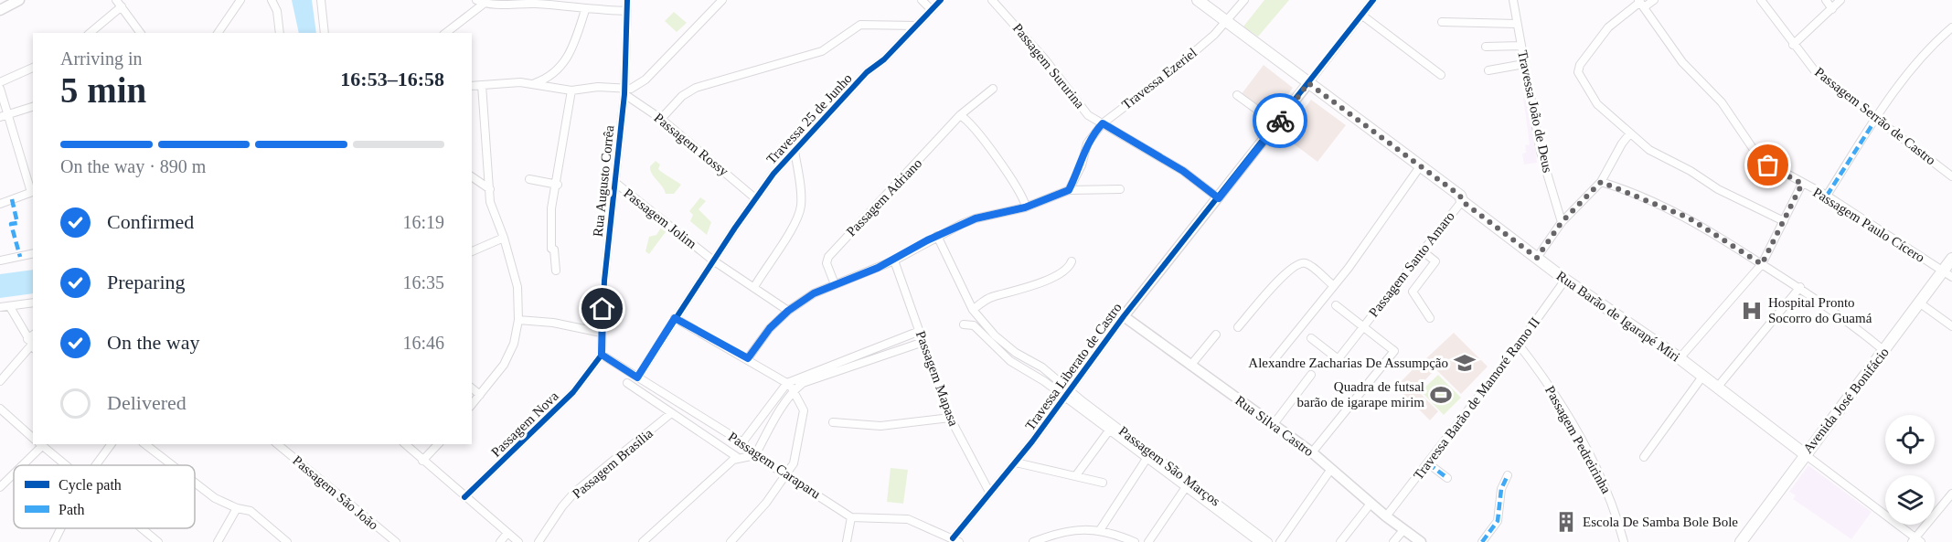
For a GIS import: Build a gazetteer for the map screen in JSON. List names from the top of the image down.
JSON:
{
  "streets": {
    "main road": ["Rua Barão de Igarapé Miri", "Avenida José Bonifácio"],
    "street": [
      "Passagem Sururina",
      "Travessa Ezeriel",
      "Travessa João de Deus",
      "Passagem Serrão de Castro",
      "Travessa 25 de Junho",
      "Passagem Rossy",
      "Rua Augusto Corrêa",
      "Passagem Adriano",
      "Passagem Jolim",
      "Passagem Paulo Cícero",
      "Passagem Santo Amaro",
      "Travessa Liberato de Castro",
      "Passagem Mapasa",
      "Travessa Barão de Mamoré Ramo II",
      "Passagem Nova",
      "Rua Silva Castro",
      "Passagem Pedreirinha",
      "Passagem Brasília",
      "Passagem Caraparu",
      "Passagem São Marços",
      "Passagem São João"
    ]
  },
  "crossings": [
    ["Passagem Sururina", "Travessa Ezeriel"],
    ["Passagem Sururina", "Travessa Liberato de Castro"],
    ["Travessa Ezeriel", "Rua Barão de Igarapé Miri"],
    ["Travessa 25 de Junho", "Passagem Rossy"],
    ["Travessa 25 de Junho", "Passagem Jolim"],
    ["Travessa 25 de Junho", "Passagem Caraparu"],
    ["Passagem Rossy", "Rua Augusto Corrêa"],
    ["Rua Augusto Corrêa", "Passagem Jolim"],
    ["Rua Augusto Corrêa", "Passagem Nova"],
    ["Rua Augusto Corrêa", "Passagem Caraparu"],
    ["Passagem Paulo Cícero", "Avenida José Bonifácio"],
    ["Passagem Santo Amaro", "Rua Barão de Igarapé Miri"],
    ["Passagem Santo Amaro", "Rua Silva Castro"],
    ["Rua Barão de Igarapé Miri", "Travessa Liberato de Castro"],
    ["Rua Barão de Igarapé Miri", "Travessa Barão de Mamoré Ramo II"],
    ["Rua Barão de Igarapé Miri", "Avenida José Bonifácio"],
    ["Travessa Liberato de Castro", "Passagem Mapasa"],
    ["Travessa Liberato de Castro", "Rua Silva Castro"],
    ["Travessa Liberato de Castro", "Passagem São Marços"],
    ["Travessa Barão de Mamoré Ramo II", "Rua Silva Castro"],
    ["Travessa Barão de Mamoré Ramo II", "Passagem Pedreirinha"],
    ["Passagem Nova", "Passagem Caraparu"],
    ["Passagem Brasília", "Passagem Caraparu"]
  ],
  "places": {
    "hospital": ["Hospital Pronto Socorro do Guamá"],
    "school or university": ["Alexandre Zacharias De Assumpção"],
    "sports": ["Quadra de futsal barão de igarape mirim"],
    "building": ["Escola De Samba Bole Bole"]
  },
  "legend": ["Cycle path", "Path"],
  "page": {
    "heading": ["5 min", "Arriving in", "16:53–16:58"],
    "bar": "On the way · 890 m",
    "list": [
      ["Confirmed", "16:19"],
      ["Preparing", "16:35"],
      ["On the way", "16:46"],
      "Delivered"
    ]
  }
}
